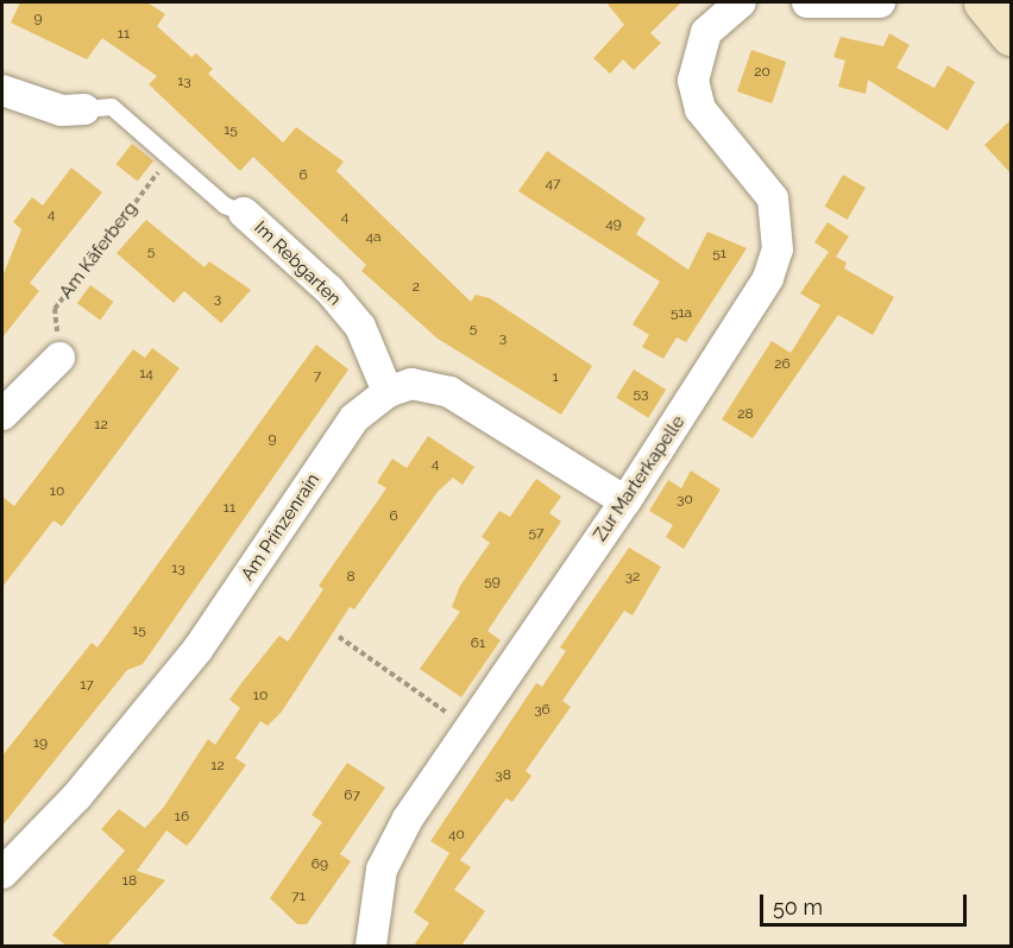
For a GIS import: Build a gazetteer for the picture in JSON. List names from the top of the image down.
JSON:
{
  "streets": {
    "street": ["Im Rebgarten", "Zur Marterkapelle", "Am Prinzenrain"],
    "path": ["Am Käferberg"]
  },
  "crossings": [
    ["Im Rebgarten", "Am Prinzenrain"],
    ["Zur Marterkapelle", "Am Prinzenrain"]
  ],
  "house_numbers": [
    "9",
    "11",
    "20",
    "13",
    "15",
    "6",
    "47",
    "4",
    "4",
    "49",
    "4a",
    "5",
    "51",
    "2",
    "3",
    "51a",
    "5",
    "3",
    "26",
    "14",
    "7",
    "1",
    "53",
    "28",
    "12",
    "9",
    "4",
    "10",
    "30",
    "11",
    "6",
    "57",
    "13",
    "8",
    "32",
    "59",
    "15",
    "61",
    "17",
    "10",
    "36",
    "19",
    "12",
    "38",
    "67",
    "16",
    "40",
    "69",
    "18",
    "71"
  ],
  "scale_bar": "50 m"
}
